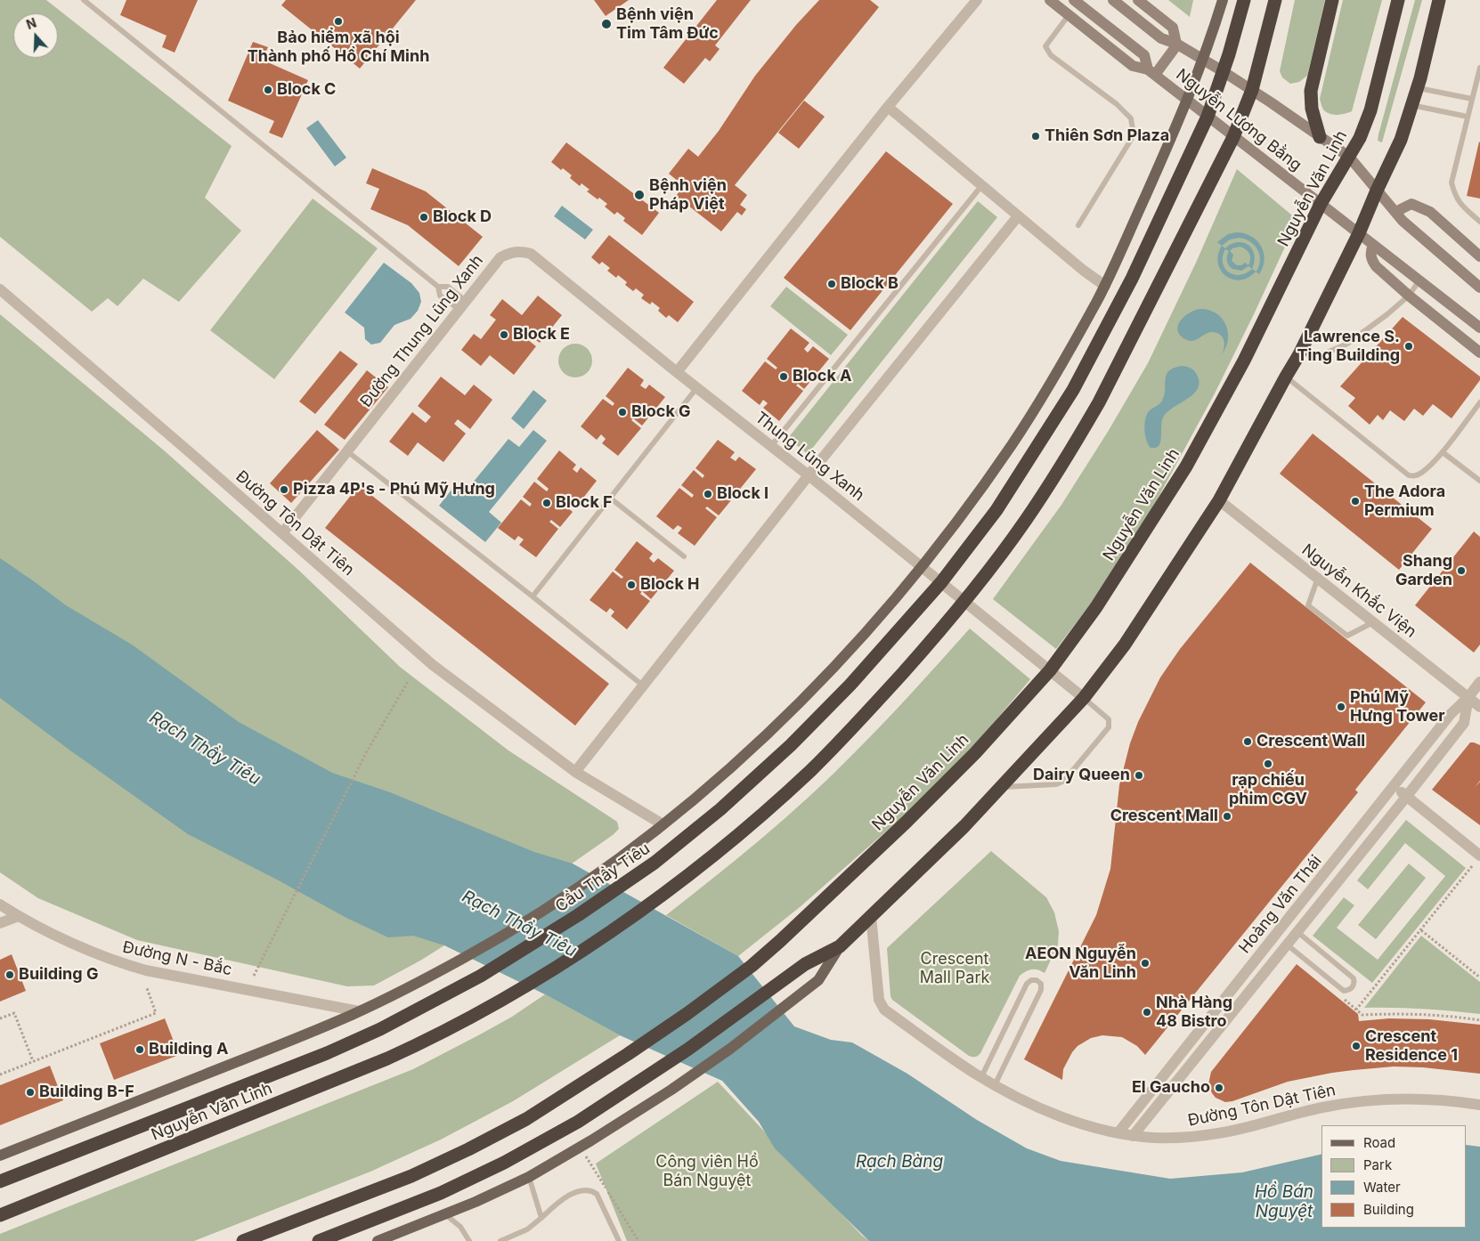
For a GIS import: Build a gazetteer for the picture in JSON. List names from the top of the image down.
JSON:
{
  "streets": {
    "highway": ["Nguyễn Văn Linh", "Cầu Thầy Tiêu"],
    "main road": ["Nguyễn Lương Bằng"],
    "street": [
      "Đường Thung Lũng Xanh",
      "Thung Lũng Xanh",
      "Đường Tôn Dật Tiên",
      "Nguyễn Khắc Viện",
      "Hoàng Văn Thái",
      "Đường N - Bắc"
    ]
  },
  "crossings": [
    ["Nguyễn Lương Bằng", "Nguyễn Văn Linh"],
    ["Nguyễn Văn Linh", "Thung Lũng Xanh"],
    ["Nguyễn Văn Linh", "Cầu Thầy Tiêu"],
    ["Đường Thung Lũng Xanh", "Thung Lũng Xanh"],
    ["Đường Thung Lũng Xanh", "Đường Tôn Dật Tiên"],
    ["Thung Lũng Xanh", "Cầu Thầy Tiêu"],
    ["Đường Tôn Dật Tiên", "Cầu Thầy Tiêu"],
    ["Đường Tôn Dật Tiên", "Hoàng Văn Thái"],
    ["Nguyễn Khắc Viện", "Hoàng Văn Thái"],
    ["Cầu Thầy Tiêu", "Đường N - Bắc"]
  ],
  "water": ["Rạch Thầy Tiêu", "Rạch Bàng", "Hồ Bán Nguyệt"],
  "parks": ["Crescent Mall Park", "Công viên Hồ Bán Nguyệt"],
  "places": [
    "Bảo hiểm xã hội Thành phố Hồ Chí Minh",
    "Bệnh viện Tim Tâm Đức",
    "Block C",
    "Thiên Sơn Plaza",
    "Bệnh viện Pháp Việt",
    "Block D",
    "Block B",
    "Block E",
    "Lawrence S. Ting Building",
    "Block A",
    "Block G",
    "Pizza 4P's - Phú Mỹ Hưng",
    "Block I",
    "The Adora Permium",
    "Block F",
    "Shang Garden",
    "Block H",
    "Phú Mỹ Hưng Tower",
    "Crescent Wall",
    "rạp chiếu phim CGV",
    "Dairy Queen",
    "Crescent Mall",
    "AEON Nguyễn Văn Linh",
    "Building G",
    "Nhà Hàng 48 Bistro",
    "Crescent Residence 1",
    "Building A",
    "El Gaucho",
    "Building B-F"
  ],
  "legend": [
    "Road",
    "Park",
    "Water",
    "Building"
  ],
  "north": "top"
}
